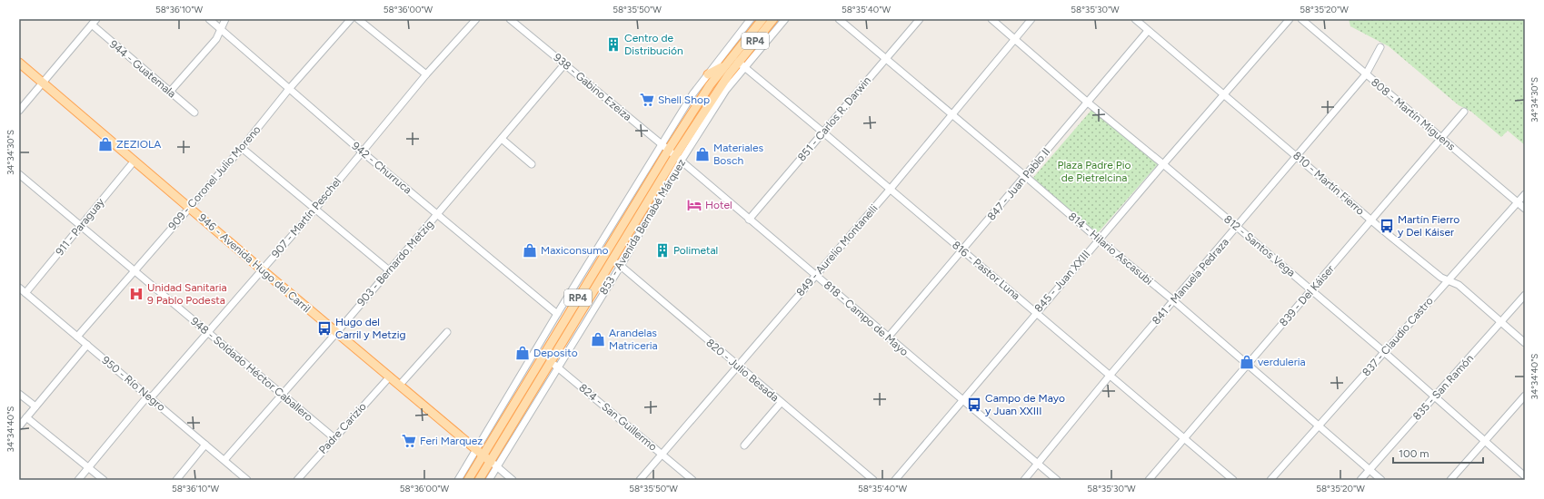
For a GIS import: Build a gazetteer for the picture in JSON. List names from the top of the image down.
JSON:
{
  "streets": {
    "main road": ["RP4", "853 - Avenida Bernabé Márquez", "946 - Avenida Hugo del Carril"],
    "street": [
      "944 - Guatemala",
      "938 - Gabino Ezeiza",
      "808 - Martín Miguens",
      "851 - Carlos R. Darwin",
      "942 - Churruca",
      "909 - Coronel Julio Moreno",
      "810 - Martín Fierro",
      "847 - Juan Pablo II",
      "907 - Martín Peschel",
      "911 - Paraguay",
      "812 - Santos Vega",
      "814 - Hilario Ascasubi",
      "849 - Aurelio Montanelli",
      "903 - Bernardo Metzig",
      "816 - Pastor Luna",
      "845 - Juan XXIII",
      "841 - Manuela Pedraza",
      "839 - Del Káiser",
      "818 - Campo de Mayo",
      "837 - Claudio Castro",
      "948 - Soldado Héctor Caballero",
      "820 - Julio Besada",
      "950 - Río Negro",
      "835 - San Ramón",
      "824 - San Guillermo",
      "Padre Carizio"
    ]
  },
  "crossings": [
    ["938 - Gabino Ezeiza", "853 - Avenida Bernabé Márquez"],
    ["938 - Gabino Ezeiza", "903 - Bernardo Metzig"],
    ["938 - Gabino Ezeiza", "818 - Campo de Mayo"],
    ["808 - Martín Miguens", "841 - Manuela Pedraza"],
    ["808 - Martín Miguens", "839 - Del Káiser"],
    ["808 - Martín Miguens", "837 - Claudio Castro"],
    ["851 - Carlos R. Darwin", "814 - Hilario Ascasubi"],
    ["851 - Carlos R. Darwin", "816 - Pastor Luna"],
    ["851 - Carlos R. Darwin", "818 - Campo de Mayo"],
    ["942 - Churruca", "909 - Coronel Julio Moreno"],
    ["942 - Churruca", "907 - Martín Peschel"],
    ["942 - Churruca", "853 - Avenida Bernabé Márquez"],
    ["942 - Churruca", "903 - Bernardo Metzig"],
    ["909 - Coronel Julio Moreno", "946 - Avenida Hugo del Carril"],
    ["909 - Coronel Julio Moreno", "948 - Soldado Héctor Caballero"],
    ["909 - Coronel Julio Moreno", "950 - Río Negro"],
    ["810 - Martín Fierro", "847 - Juan Pablo II"],
    ["810 - Martín Fierro", "845 - Juan XXIII"],
    ["810 - Martín Fierro", "841 - Manuela Pedraza"],
    ["810 - Martín Fierro", "839 - Del Káiser"],
    ["810 - Martín Fierro", "837 - Claudio Castro"],
    ["810 - Martín Fierro", "835 - San Ramón"],
    ["847 - Juan Pablo II", "812 - Santos Vega"],
    ["847 - Juan Pablo II", "814 - Hilario Ascasubi"],
    ["847 - Juan Pablo II", "816 - Pastor Luna"],
    ["847 - Juan Pablo II", "818 - Campo de Mayo"],
    ["907 - Martín Peschel", "946 - Avenida Hugo del Carril"],
    ["907 - Martín Peschel", "948 - Soldado Héctor Caballero"],
    ["907 - Martín Peschel", "950 - Río Negro"],
    ["911 - Paraguay", "946 - Avenida Hugo del Carril"],
    ["911 - Paraguay", "948 - Soldado Héctor Caballero"],
    ["911 - Paraguay", "950 - Río Negro"],
    ["853 - Avenida Bernabé Márquez", "946 - Avenida Hugo del Carril"],
    ["853 - Avenida Bernabé Márquez", "816 - Pastor Luna"],
    ["853 - Avenida Bernabé Márquez", "818 - Campo de Mayo"],
    ["853 - Avenida Bernabé Márquez", "820 - Julio Besada"],
    ["853 - Avenida Bernabé Márquez", "824 - San Guillermo"],
    ["812 - Santos Vega", "849 - Aurelio Montanelli"],
    ["812 - Santos Vega", "845 - Juan XXIII"],
    ["812 - Santos Vega", "841 - Manuela Pedraza"],
    ["812 - Santos Vega", "839 - Del Káiser"],
    ["812 - Santos Vega", "837 - Claudio Castro"],
    ["812 - Santos Vega", "835 - San Ramón"],
    ["814 - Hilario Ascasubi", "849 - Aurelio Montanelli"],
    ["814 - Hilario Ascasubi", "845 - Juan XXIII"],
    ["814 - Hilario Ascasubi", "841 - Manuela Pedraza"],
    ["814 - Hilario Ascasubi", "839 - Del Káiser"],
    ["814 - Hilario Ascasubi", "837 - Claudio Castro"],
    ["814 - Hilario Ascasubi", "835 - San Ramón"],
    ["849 - Aurelio Montanelli", "816 - Pastor Luna"],
    ["849 - Aurelio Montanelli", "818 - Campo de Mayo"],
    ["849 - Aurelio Montanelli", "820 - Julio Besada"],
    ["849 - Aurelio Montanelli", "824 - San Guillermo"],
    ["946 - Avenida Hugo del Carril", "903 - Bernardo Metzig"],
    ["946 - Avenida Hugo del Carril", "Padre Carizio"],
    ["903 - Bernardo Metzig", "948 - Soldado Héctor Caballero"],
    ["903 - Bernardo Metzig", "950 - Río Negro"],
    ["816 - Pastor Luna", "845 - Juan XXIII"],
    ["816 - Pastor Luna", "841 - Manuela Pedraza"],
    ["816 - Pastor Luna", "839 - Del Káiser"],
    ["845 - Juan XXIII", "818 - Campo de Mayo"],
    ["841 - Manuela Pedraza", "818 - Campo de Mayo"],
    ["948 - Soldado Héctor Caballero", "Padre Carizio"]
  ],
  "parks": ["Plaza Padre Pio de Pietrelcina"],
  "places": {
    "building": ["Centro de Distribución", "Polimetal"],
    "supermarket": ["Shell Shop", "Feri Marquez"],
    "shop": [
      "ZEZIOLA",
      "Materiales Bosch",
      "Maxiconsumo",
      "Arandelas Matriceria",
      "Deposito",
      "verduleria"
    ],
    "hotel": ["Hotel"],
    "bus stop": ["Martín Fierro y Del Káiser", "Hugo del Carril y Metzig", "Campo de Mayo y Juan XXIII"],
    "hospital": ["Unidad Sanitaria 9 Pablo Podesta"]
  },
  "scale_bar": "100 m",
  "coordinates": [
    "58°36'10\"W",
    "58°36'00\"W",
    "58°35'50\"W",
    "58°35'40\"W",
    "58°35'30\"W",
    "58°35'20\"W",
    "34°34'30\"S",
    "34°34'40\"S"
  ]
}
